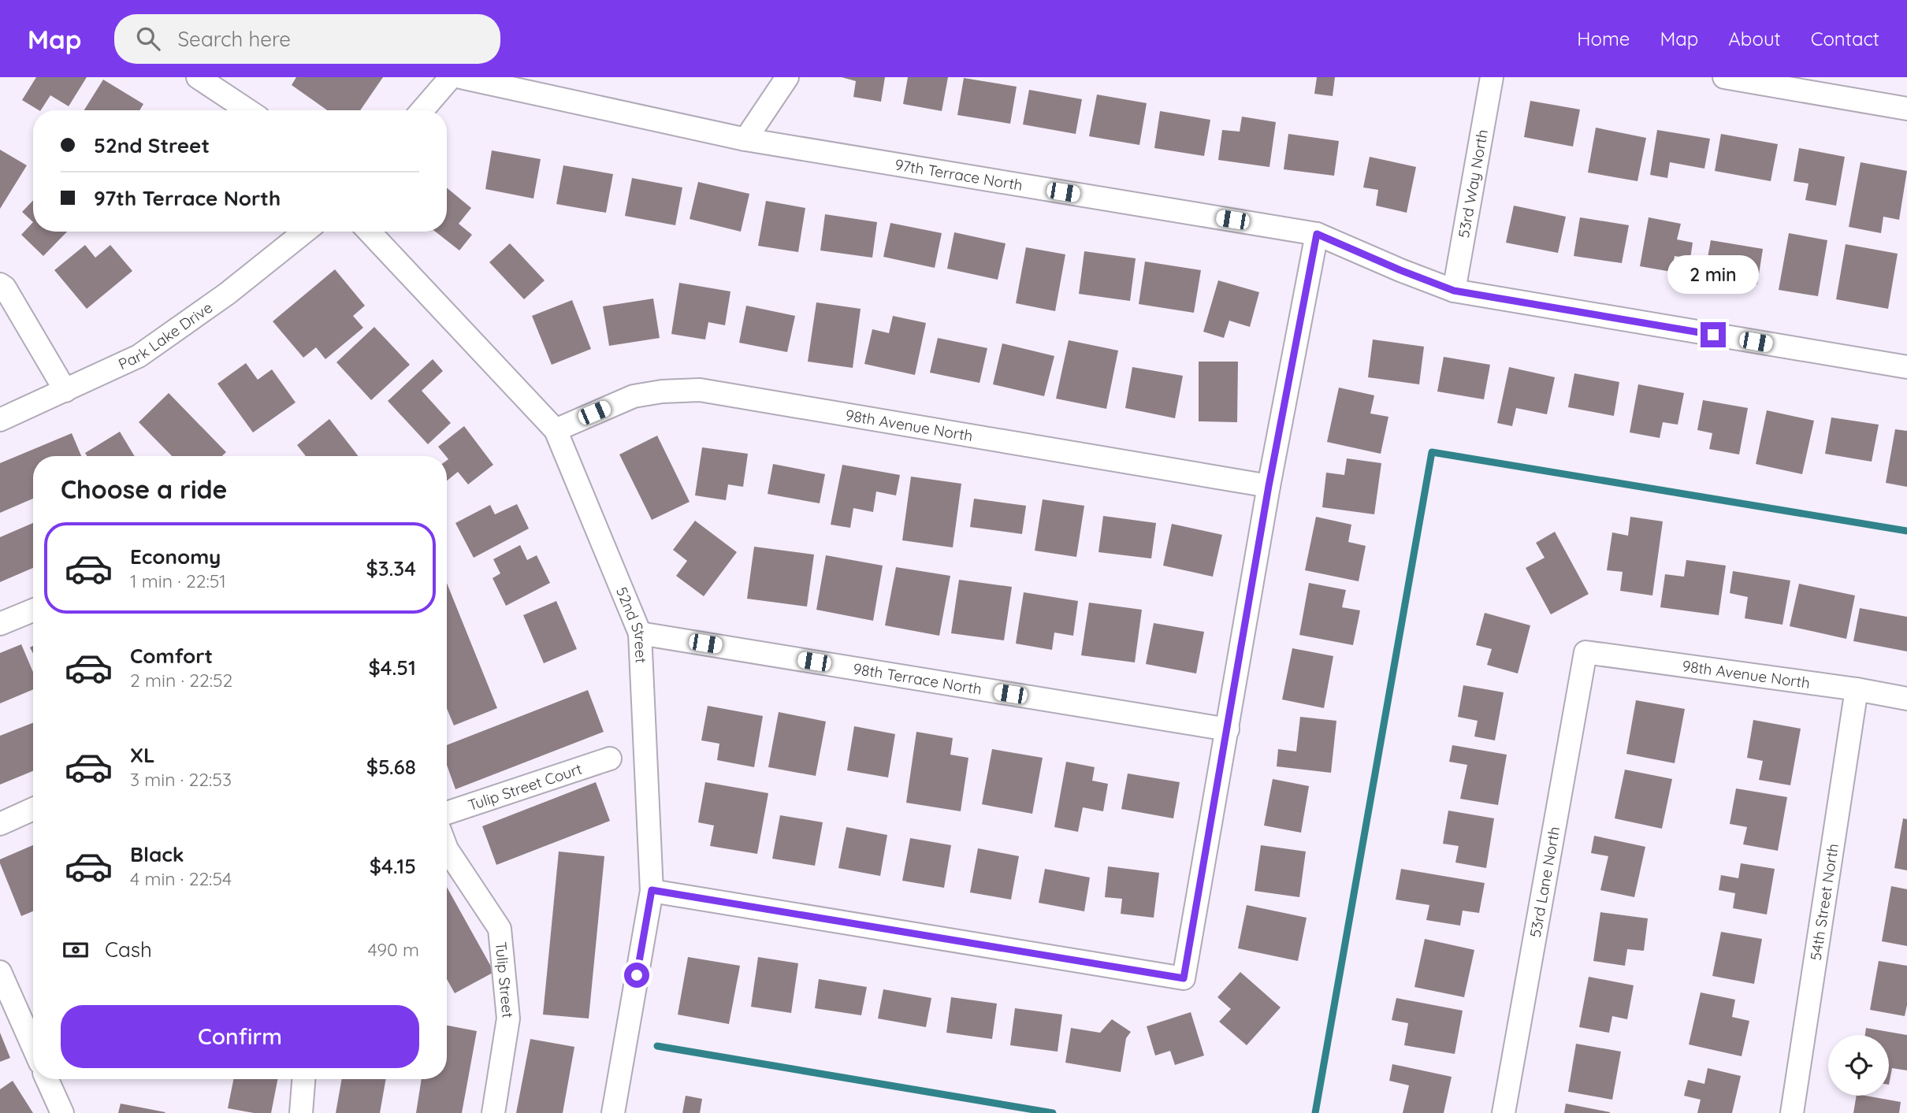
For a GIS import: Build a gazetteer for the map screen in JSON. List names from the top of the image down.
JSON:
{
  "streets": {
    "street": [
      "97th Terrace North",
      "53rd Way North",
      "Park Lake Drive",
      "98th Avenue North",
      "52nd Street",
      "98th Terrace North",
      "Tulip Street Court",
      "53rd Lane North",
      "54th Street North",
      "Tulip Street"
    ]
  },
  "crossings": [
    ["97th Terrace North", "53rd Way North"],
    ["98th Avenue North", "52nd Street"],
    ["98th Avenue North", "53rd Lane North"],
    ["98th Avenue North", "54th Street North"],
    ["52nd Street", "98th Terrace North"]
  ],
  "page": {
    "header": "Map",
    "search": "Search here",
    "nav": [
      "Home",
      "Map",
      "About",
      "Contact"
    ],
    "banner": ["52nd Street", "97th Terrace North"],
    "bubble": "2 min",
    "heading": "Choose a ride",
    "list": [
      {
        "name": "Economy",
        "note": "1 min · 22:51",
        "value": "$3.34"
      },
      {
        "name": "Comfort",
        "note": "2 min · 22:52",
        "value": "$4.51"
      },
      {
        "name": "XL",
        "note": "3 min · 22:53",
        "value": "$5.68"
      },
      {
        "name": "Black",
        "note": "4 min · 22:54",
        "value": "$4.15"
      }
    ],
    "pay": ["Cash", "490 m"],
    "buttons": "Confirm"
  }
}
